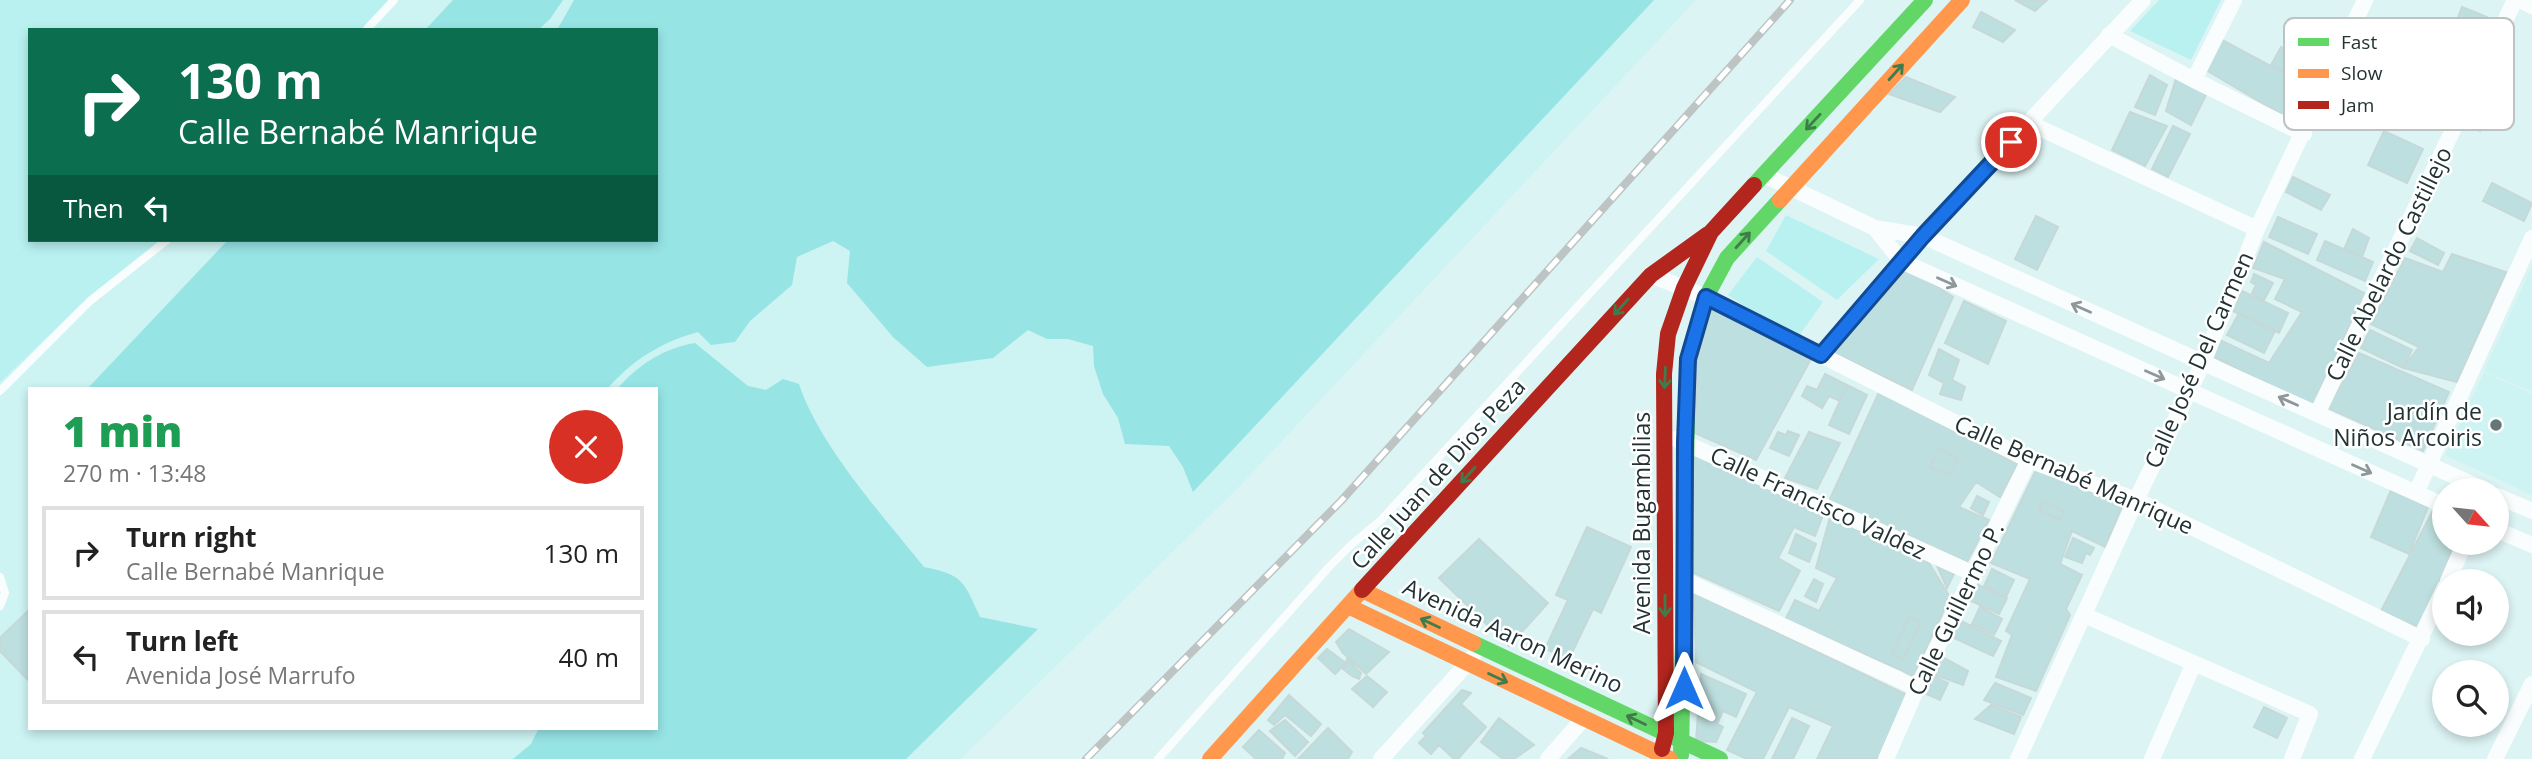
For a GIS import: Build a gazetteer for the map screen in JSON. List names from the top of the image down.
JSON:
{
  "streets": {
    "main road": ["Calle Juan de Dios Peza", "Avenida Bugambilias", "Avenida Aaron Merino"],
    "street": [
      "Calle Abelardo Castillejo",
      "Calle José Del Carmen",
      "Calle Bernabé Manrique",
      "Calle Francisco Valdez",
      "Calle Guillermo P."
    ]
  },
  "crossings": [
    ["Calle José Del Carmen", "Calle Bernabé Manrique"],
    ["Calle Juan de Dios Peza", "Calle Bernabé Manrique"],
    ["Calle Juan de Dios Peza", "Avenida Bugambilias"],
    ["Calle Juan de Dios Peza", "Avenida Aaron Merino"],
    ["Calle Bernabé Manrique", "Avenida Bugambilias"],
    ["Calle Bernabé Manrique", "Calle Guillermo P."],
    ["Calle Francisco Valdez", "Avenida Bugambilias"],
    ["Calle Francisco Valdez", "Calle Guillermo P."],
    ["Avenida Bugambilias", "Avenida Aaron Merino"]
  ],
  "places": ["Jardín de Niños Arcoiris"],
  "legend": ["Fast", "Slow", "Jam"],
  "north": "bottom right",
  "page": {
    "turn": ["130 m", "Calle Bernabé Manrique"],
    "then": "Then",
    "heading": ["1 min", "270 m · 13:48"],
    "list": [
      {
        "name": "Turn right",
        "note": "Calle Bernabé Manrique",
        "value": "130 m"
      },
      {
        "name": "Turn left",
        "note": "Avenida José Marrufo",
        "value": "40 m"
      }
    ]
  }
}
